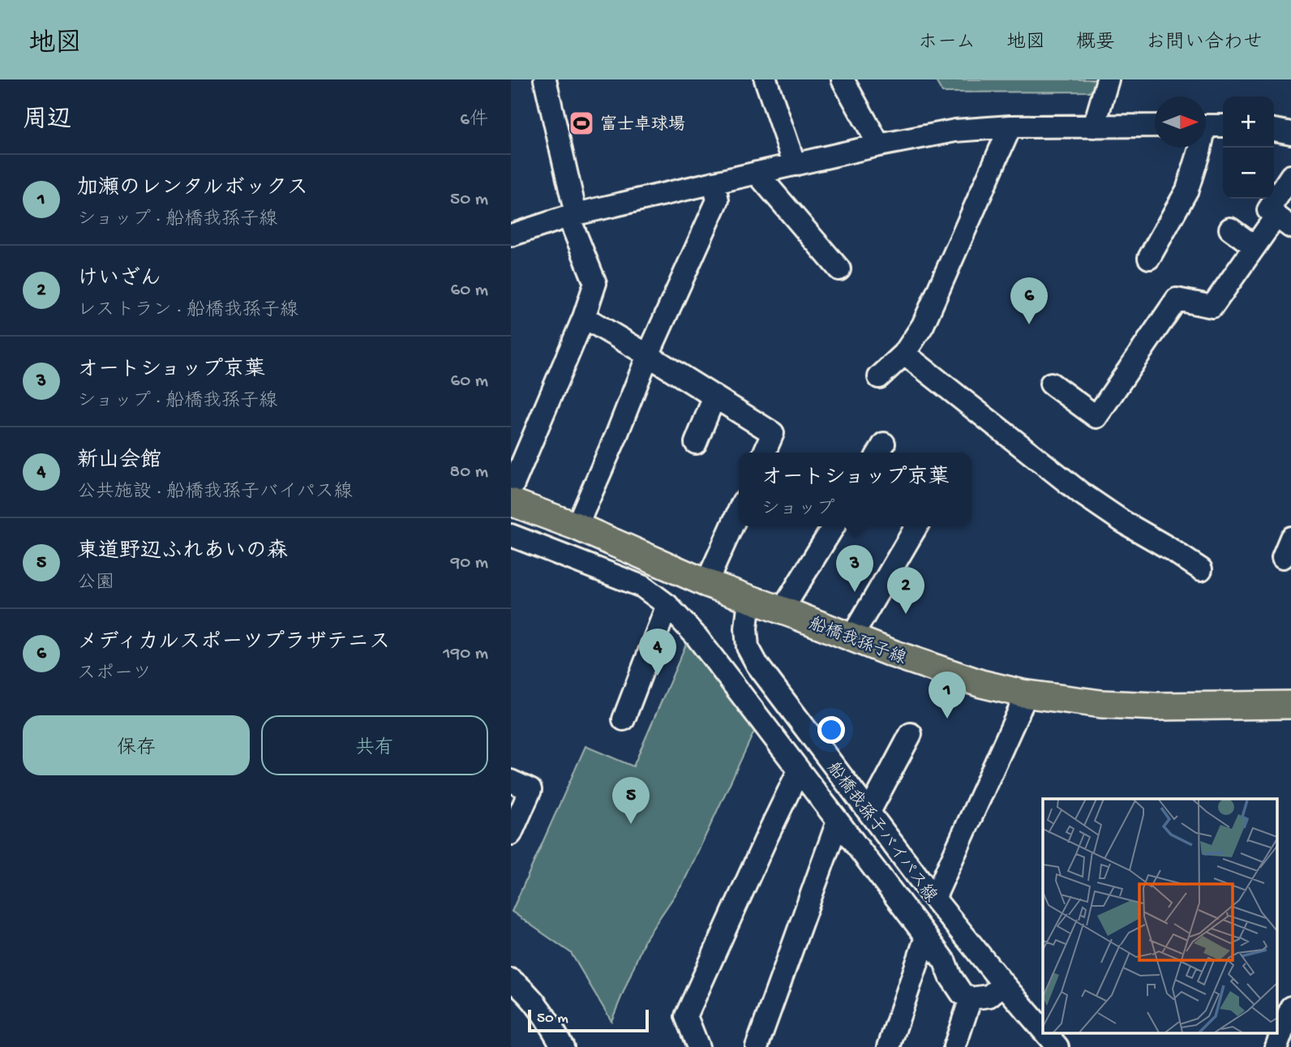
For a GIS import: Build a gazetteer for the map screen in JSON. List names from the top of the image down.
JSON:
{
  "streets": {
    "main road": ["船橋我孫子線"],
    "street": ["船橋我孫子バイパス線"]
  },
  "crossings": [
    ["船橋我孫子線", "船橋我孫子バイパス線"]
  ],
  "places": {
    "sports": ["富士卓球場"]
  },
  "scale_bar": "50 m",
  "north": "right",
  "page": {
    "header": "地図",
    "nav": [
      "ホーム",
      "地図",
      "概要",
      "お問い合わせ"
    ],
    "heading": ["周辺", "6件"],
    "map_buttons": ["+", "−"],
    "list": [
      {
        "mark": "1",
        "name": "加瀬のレンタルボックス",
        "note": "ショップ · 船橋我孫子線",
        "value": "50 m"
      },
      {
        "mark": "2",
        "name": "けいざん",
        "note": "レストラン · 船橋我孫子線",
        "value": "60 m"
      },
      {
        "mark": "3",
        "name": "オートショップ京葉",
        "note": "ショップ · 船橋我孫子線",
        "value": "60 m"
      },
      {
        "mark": "4",
        "name": "新山会館",
        "note": "公共施設 · 船橋我孫子バイパス線",
        "value": "80 m"
      },
      {
        "mark": "5",
        "name": "東道野辺ふれあいの森",
        "note": "公園",
        "value": "90 m"
      },
      {
        "mark": "6",
        "name": "メディカルスポーツプラザテニス",
        "note": "スポーツ",
        "value": "190 m"
      }
    ],
    "pins": [
      "6",
      "3",
      "2",
      "4",
      "1",
      "5"
    ],
    "popup": ["オートショップ京葉", "ショップ"],
    "buttons": ["保存", "共有"],
    "scale": "50 m"
  }
}
